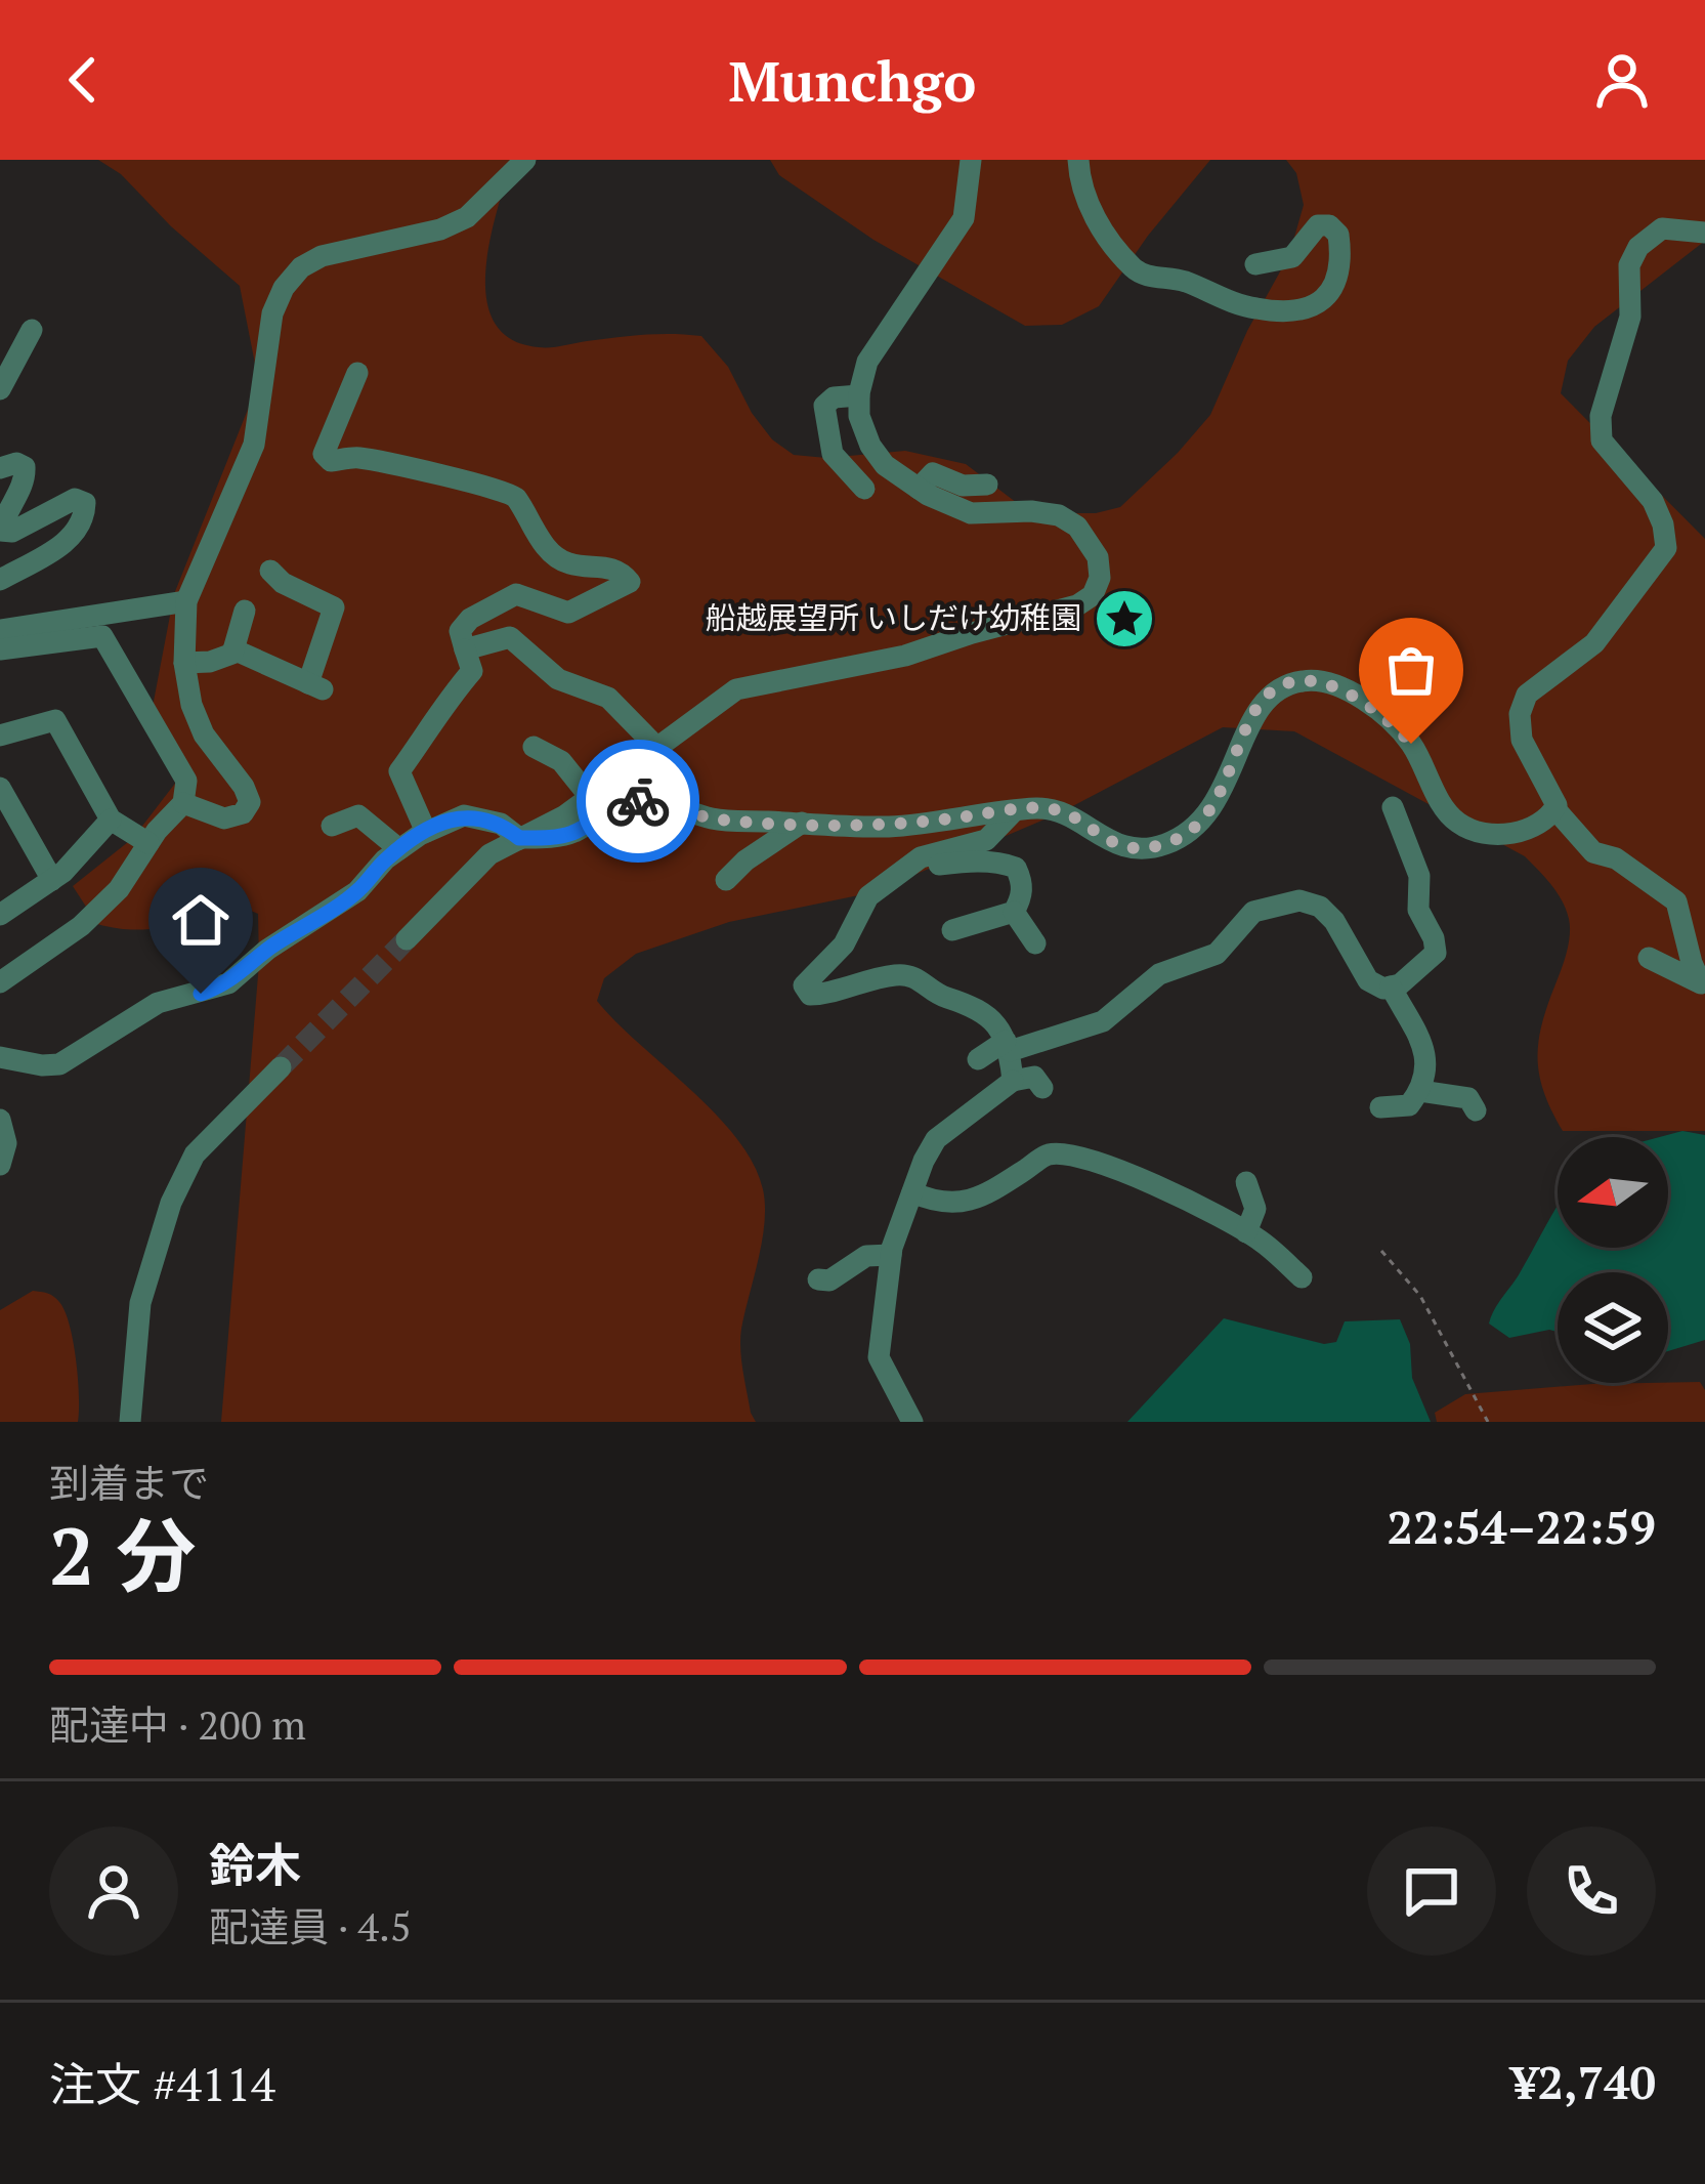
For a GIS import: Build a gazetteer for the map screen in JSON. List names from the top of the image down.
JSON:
{
  "places": {
    "place": ["船越展望所 いしだけ幼稚園"]
  },
  "north": "left",
  "page": {
    "header": "Munchgo",
    "heading": ["2 分", "到着まで", "22:54–22:59"],
    "panel": [
      "鈴木",
      "配達員 · 4.5",
      "注文 #4114",
      "¥2,740"
    ],
    "bar": "配達中 · 200 m"
  }
}
